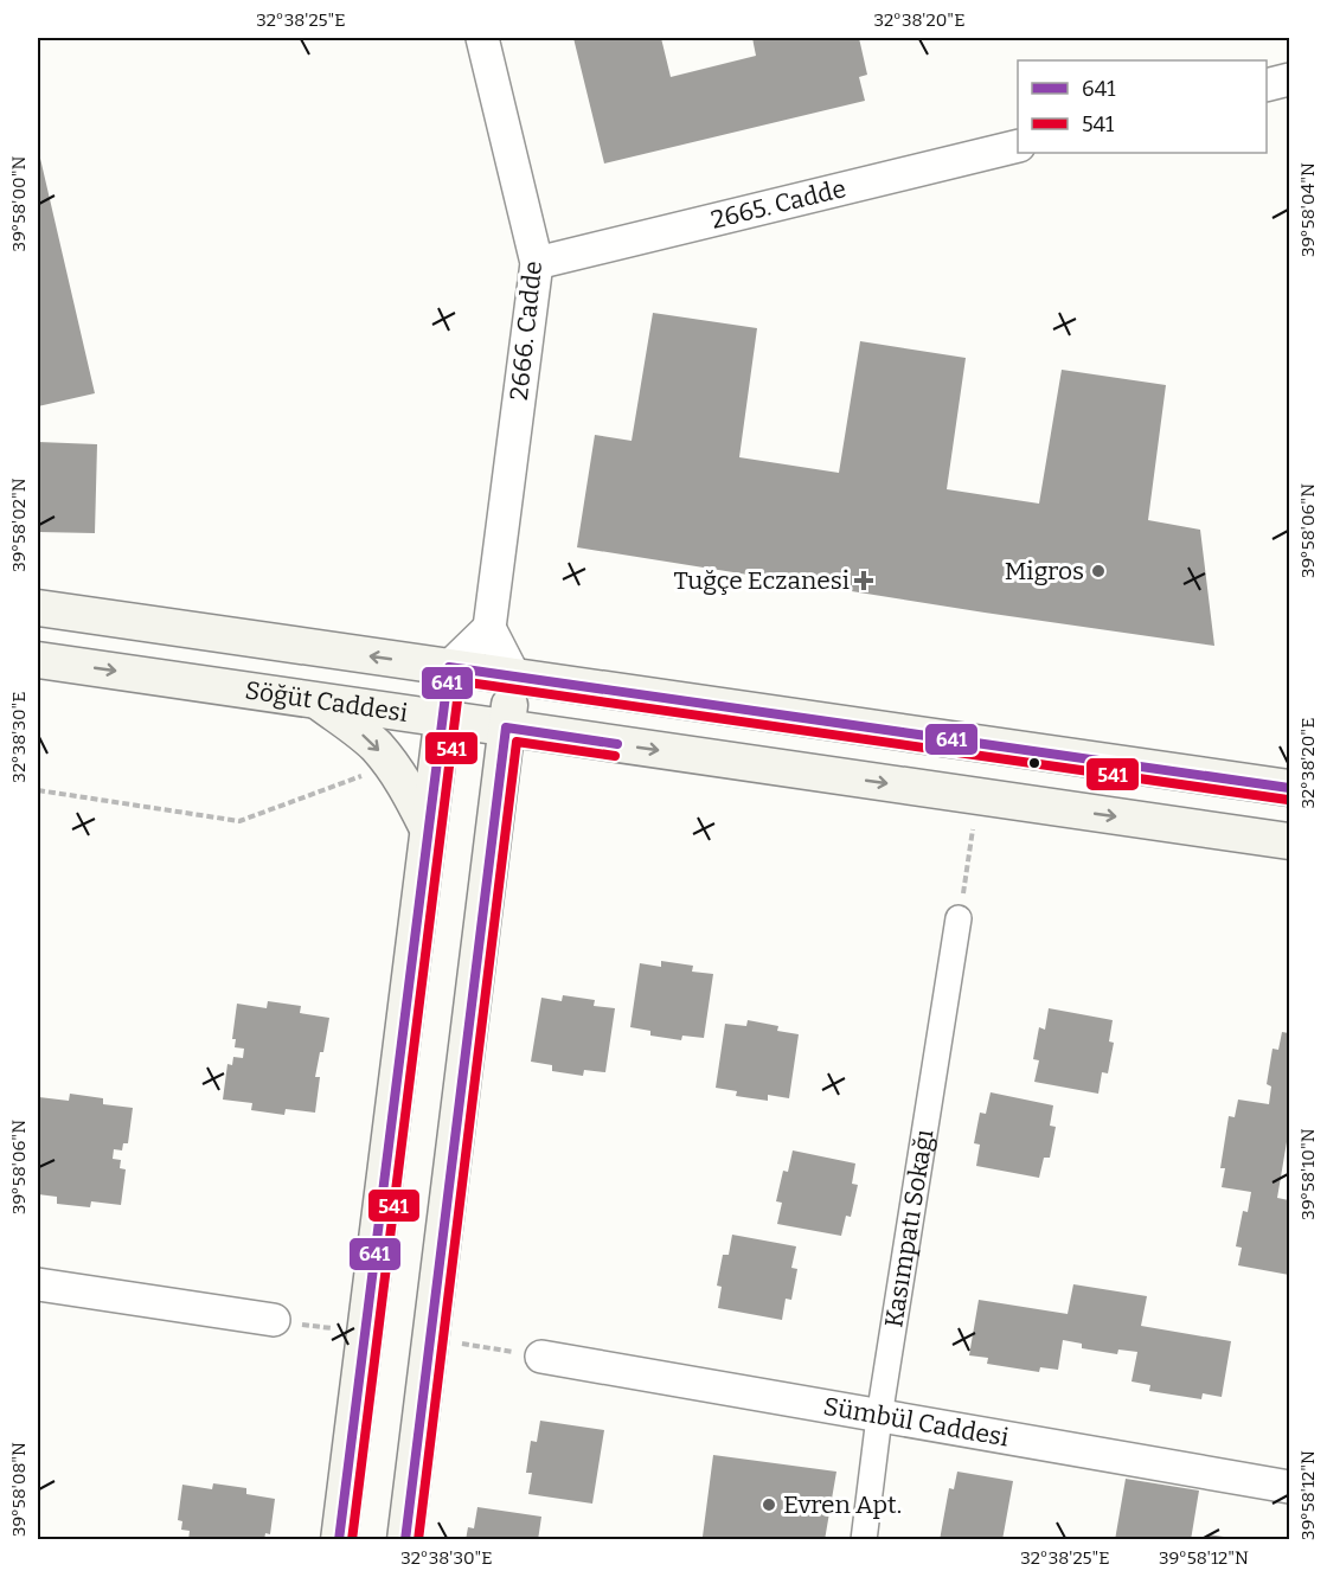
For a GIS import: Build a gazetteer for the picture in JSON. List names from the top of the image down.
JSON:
{
  "streets": {
    "main road": ["Söğüt Caddesi"],
    "street": [
      "2665. Cadde",
      "2666. Cadde",
      "Kasımpatı Sokağı",
      "Sümbül Caddesi"
    ]
  },
  "crossings": [
    ["2665. Cadde", "2666. Cadde"],
    ["Kasımpatı Sokağı", "Sümbül Caddesi"]
  ],
  "places": {
    "other": ["Migros", "Evren Apt."],
    "health": ["Tuğçe Eczanesi"]
  },
  "lines": ["transit line 641", "transit line 541"],
  "legend": ["641", "541"],
  "coordinates": [
    "32°38'25\"E",
    "32°38'20\"E",
    "39°58'00\"N",
    "39°58'04\"N",
    "39°58'02\"N",
    "39°58'06\"N",
    "32°38'30\"E",
    "39°58'10\"N",
    "39°58'08\"N",
    "39°58'12\"N"
  ]
}
